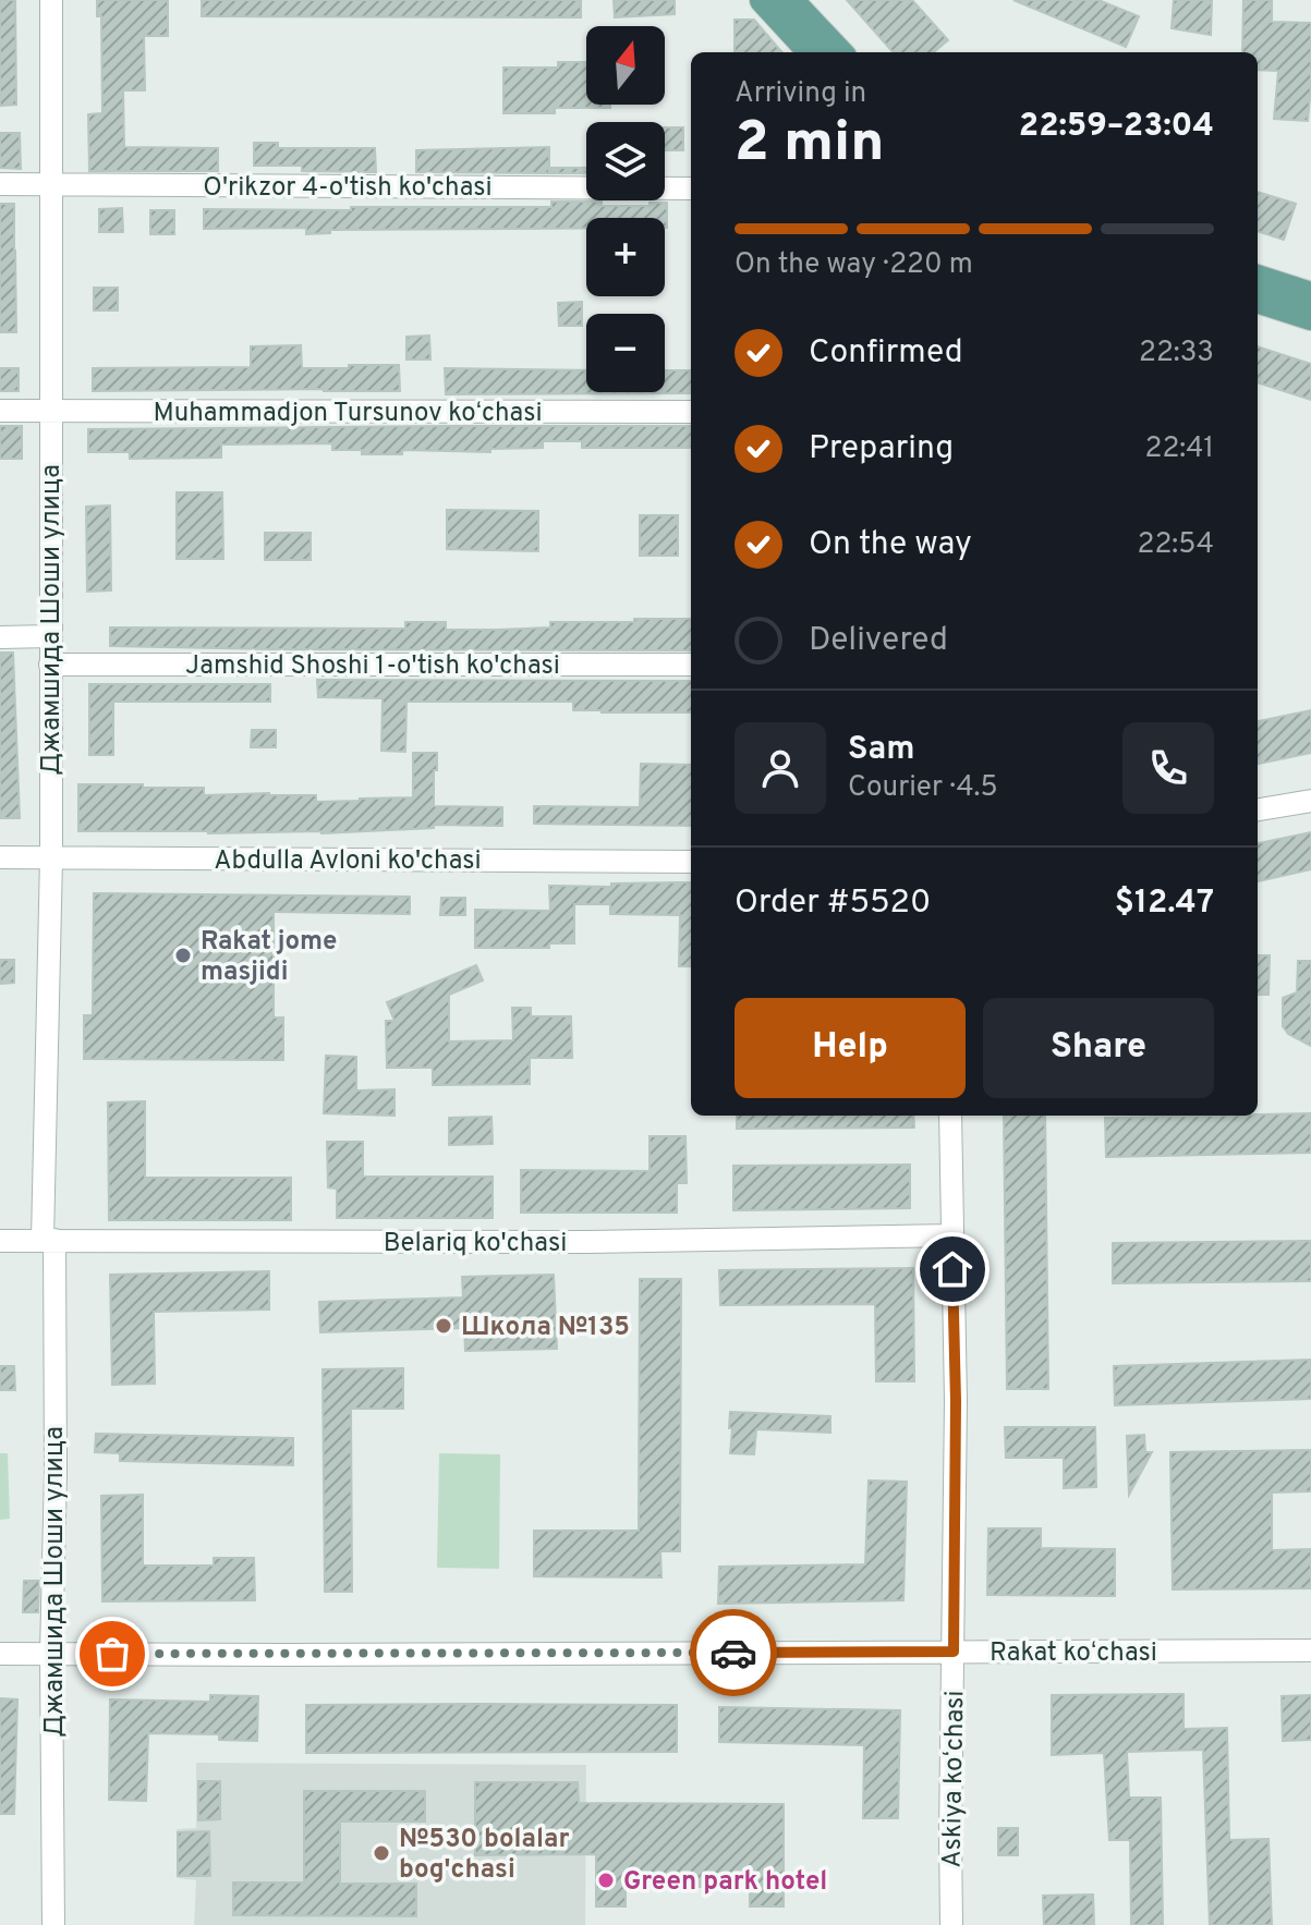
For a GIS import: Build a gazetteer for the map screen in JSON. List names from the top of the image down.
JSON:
{
  "streets": {
    "street": [
      "O'rikzor 4-o'tish ko'chasi",
      "Muhammadjon Tursunov koʻchasi",
      "Джамшида Шоши улица",
      "Jamshid Shoshi 1-o'tish ko'chasi",
      "Abdulla Avloni ko'chasi",
      "Belariq ko'chasi",
      "Rakat koʻchasi",
      "Askiya koʻchasi"
    ]
  },
  "crossings": [
    ["O'rikzor 4-o'tish ko'chasi", "Джамшида Шоши улица"],
    ["Muhammadjon Tursunov koʻchasi", "Джамшида Шоши улица"],
    ["Джамшида Шоши улица", "Jamshid Shoshi 1-o'tish ko'chasi"],
    ["Джамшида Шоши улица", "Abdulla Avloni ko'chasi"],
    ["Джамшида Шоши улица", "Belariq ko'chasi"],
    ["Джамшида Шоши улица", "Rakat koʻchasi"],
    ["Belariq ko'chasi", "Askiya koʻchasi"],
    ["Rakat koʻchasi", "Askiya koʻchasi"]
  ],
  "places": [
    "Rakat jome masjidi",
    "Школа №135",
    "№530 bolalar bog'chasi",
    "Green park hotel"
  ],
  "north": "top",
  "page": {
    "map_buttons": ["+", "−"],
    "heading": ["2 min", "Arriving in", "22:59–23:04"],
    "panel": [
      "Sam",
      "Courier · 4.5",
      "Order #5520",
      "$12.47"
    ],
    "bar": "On the way · 220 m",
    "list": [
      ["Confirmed", "22:33"],
      ["Preparing", "22:41"],
      ["On the way", "22:54"],
      "Delivered"
    ],
    "buttons": ["Help", "Share"]
  }
}
